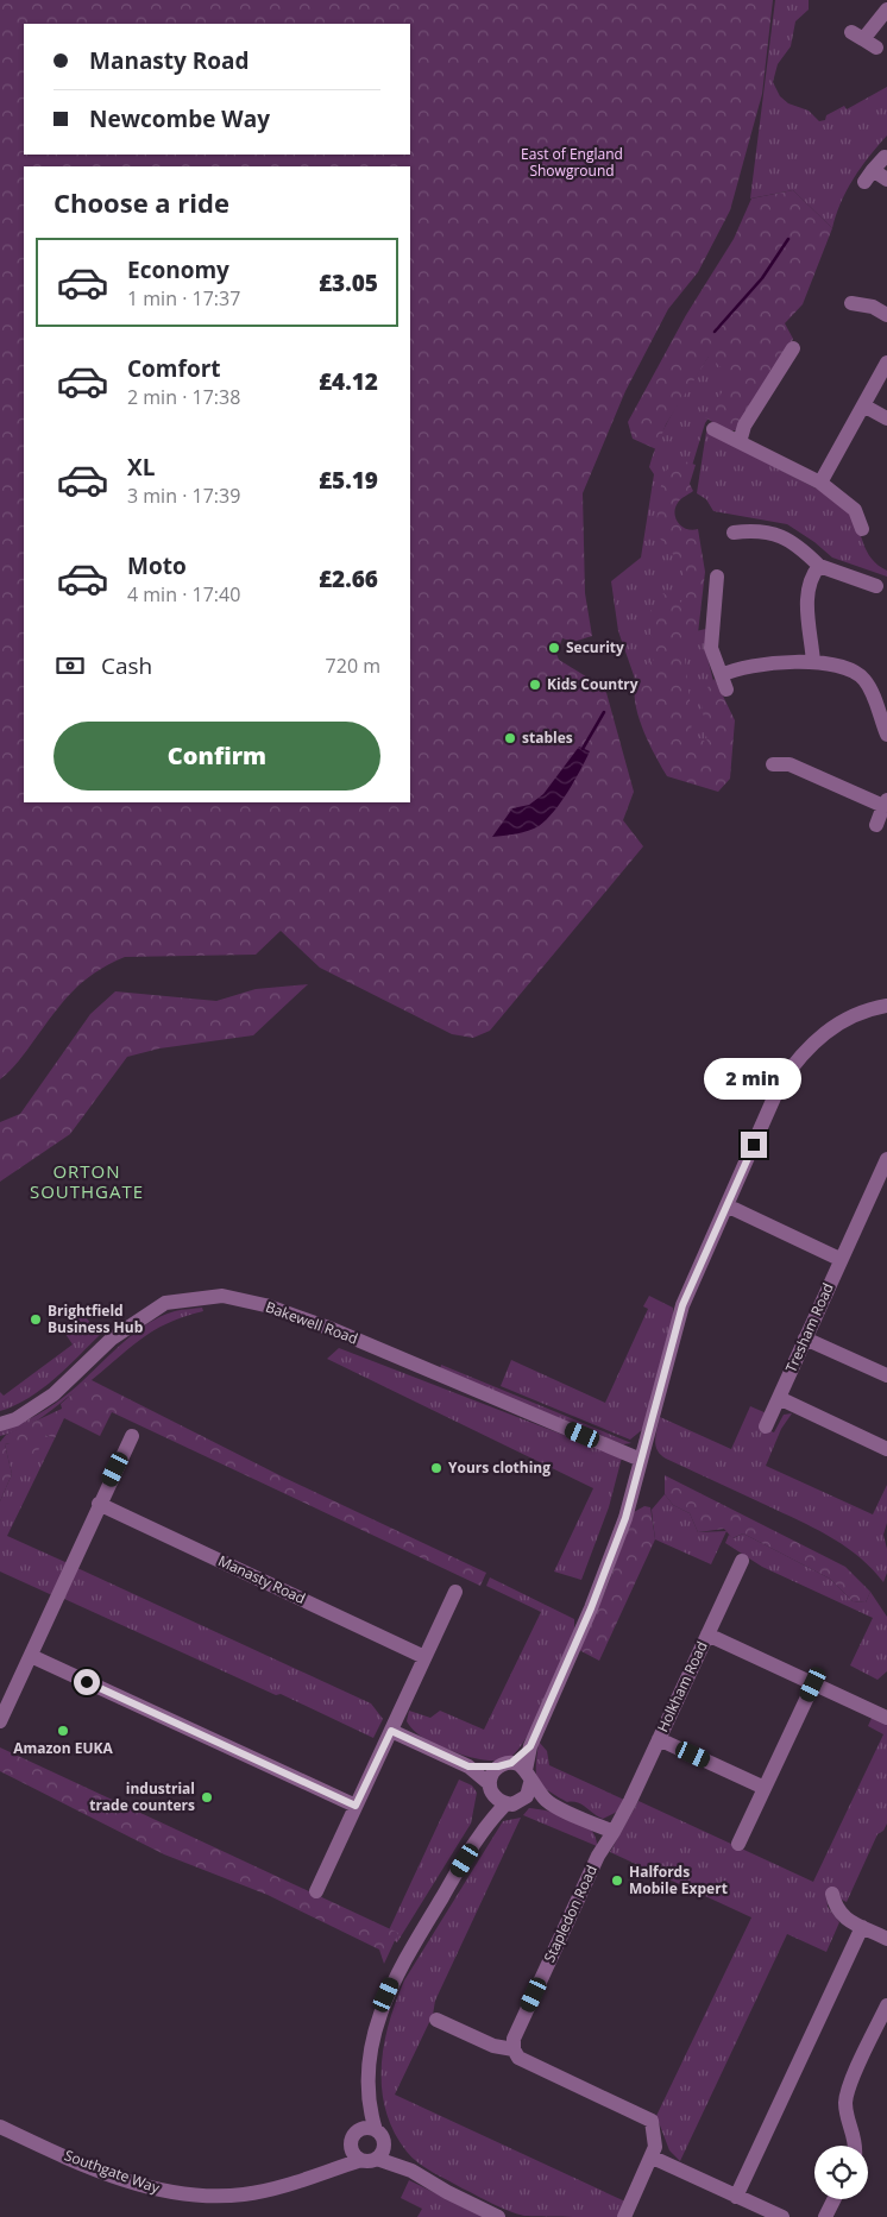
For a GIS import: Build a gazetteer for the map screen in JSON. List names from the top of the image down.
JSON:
{
  "streets": {
    "street": [
      "Bakewell Road",
      "Tresham Road",
      "Manasty Road",
      "Holkham Road",
      "Stapledon Road",
      "Southgate Way"
    ]
  },
  "crossings": [
    ["Holkham Road", "Stapledon Road"]
  ],
  "districts": ["ORTON SOUTHGATE"],
  "parks": ["East of England Showground"],
  "places": [
    "Security",
    "Kids Country",
    "stables",
    "Brightfield Business Hub",
    "Yours clothing",
    "Amazon EUKA",
    "industrial trade counters",
    "Halfords Mobile Expert"
  ],
  "page": {
    "banner": ["Manasty Road", "Newcombe Way"],
    "heading": "Choose a ride",
    "list": [
      {
        "name": "Economy",
        "note": "1 min · 17:37",
        "value": "£3.05"
      },
      {
        "name": "Comfort",
        "note": "2 min · 17:38",
        "value": "£4.12"
      },
      {
        "name": "XL",
        "note": "3 min · 17:39",
        "value": "£5.19"
      },
      {
        "name": "Moto",
        "note": "4 min · 17:40",
        "value": "£2.66"
      }
    ],
    "pay": ["Cash", "720 m"],
    "buttons": "Confirm",
    "bubble": "2 min"
  }
}
